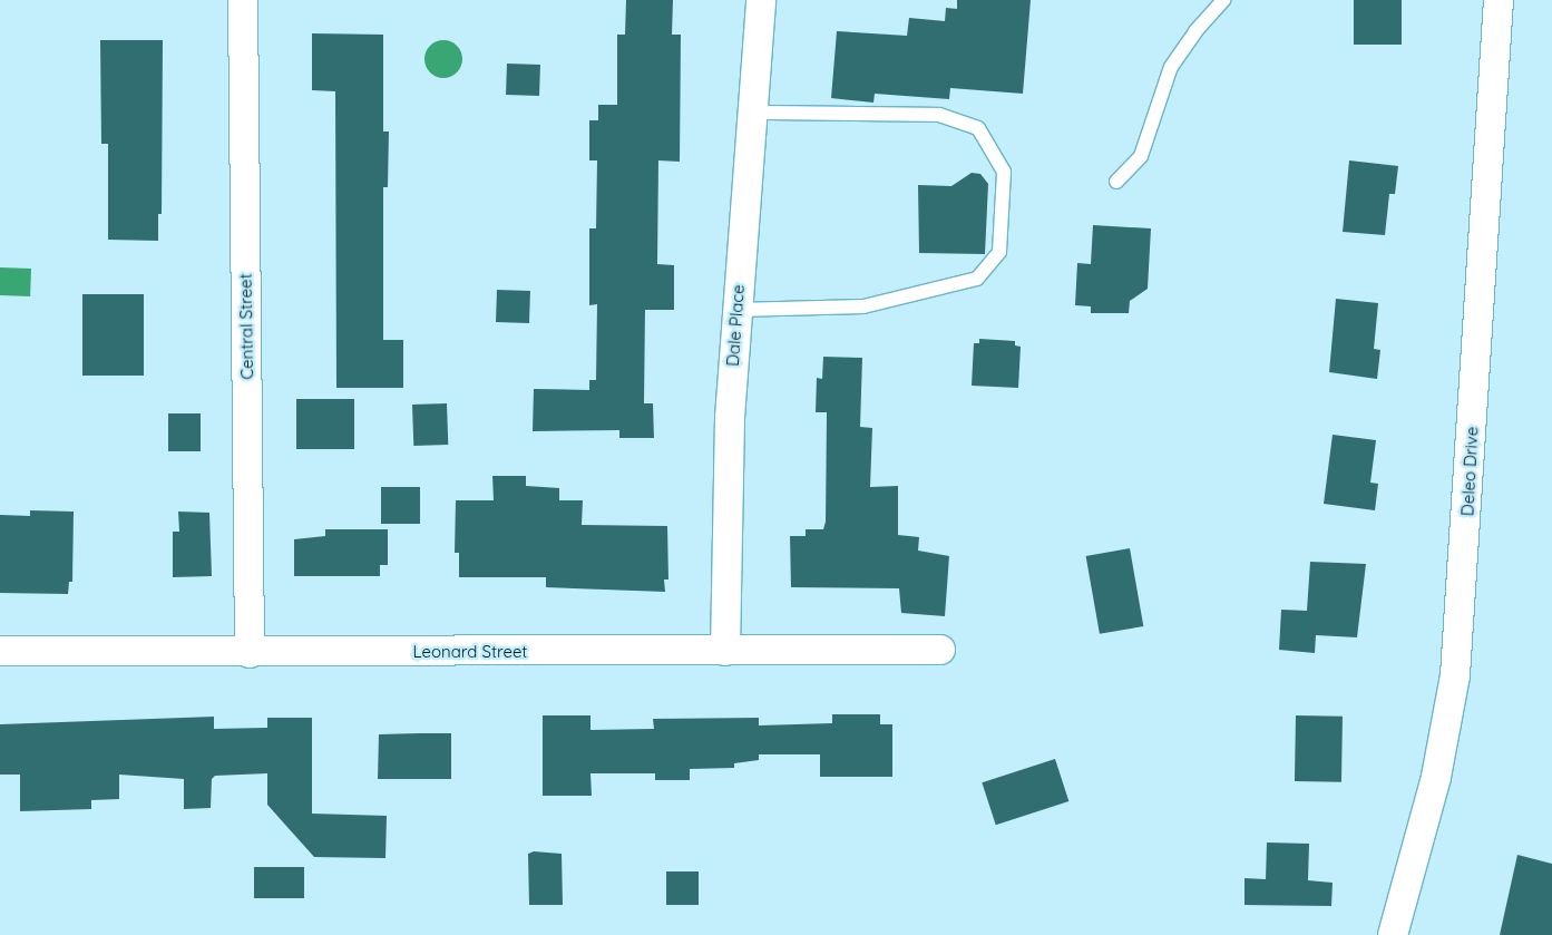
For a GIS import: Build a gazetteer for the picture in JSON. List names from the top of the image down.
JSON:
{
  "streets": {
    "street": [
      "Dale Place",
      "Central Street",
      "Deleo Drive",
      "Leonard Street"
    ]
  },
  "crossings": [
    ["Dale Place", "Leonard Street"],
    ["Central Street", "Leonard Street"]
  ]
}
